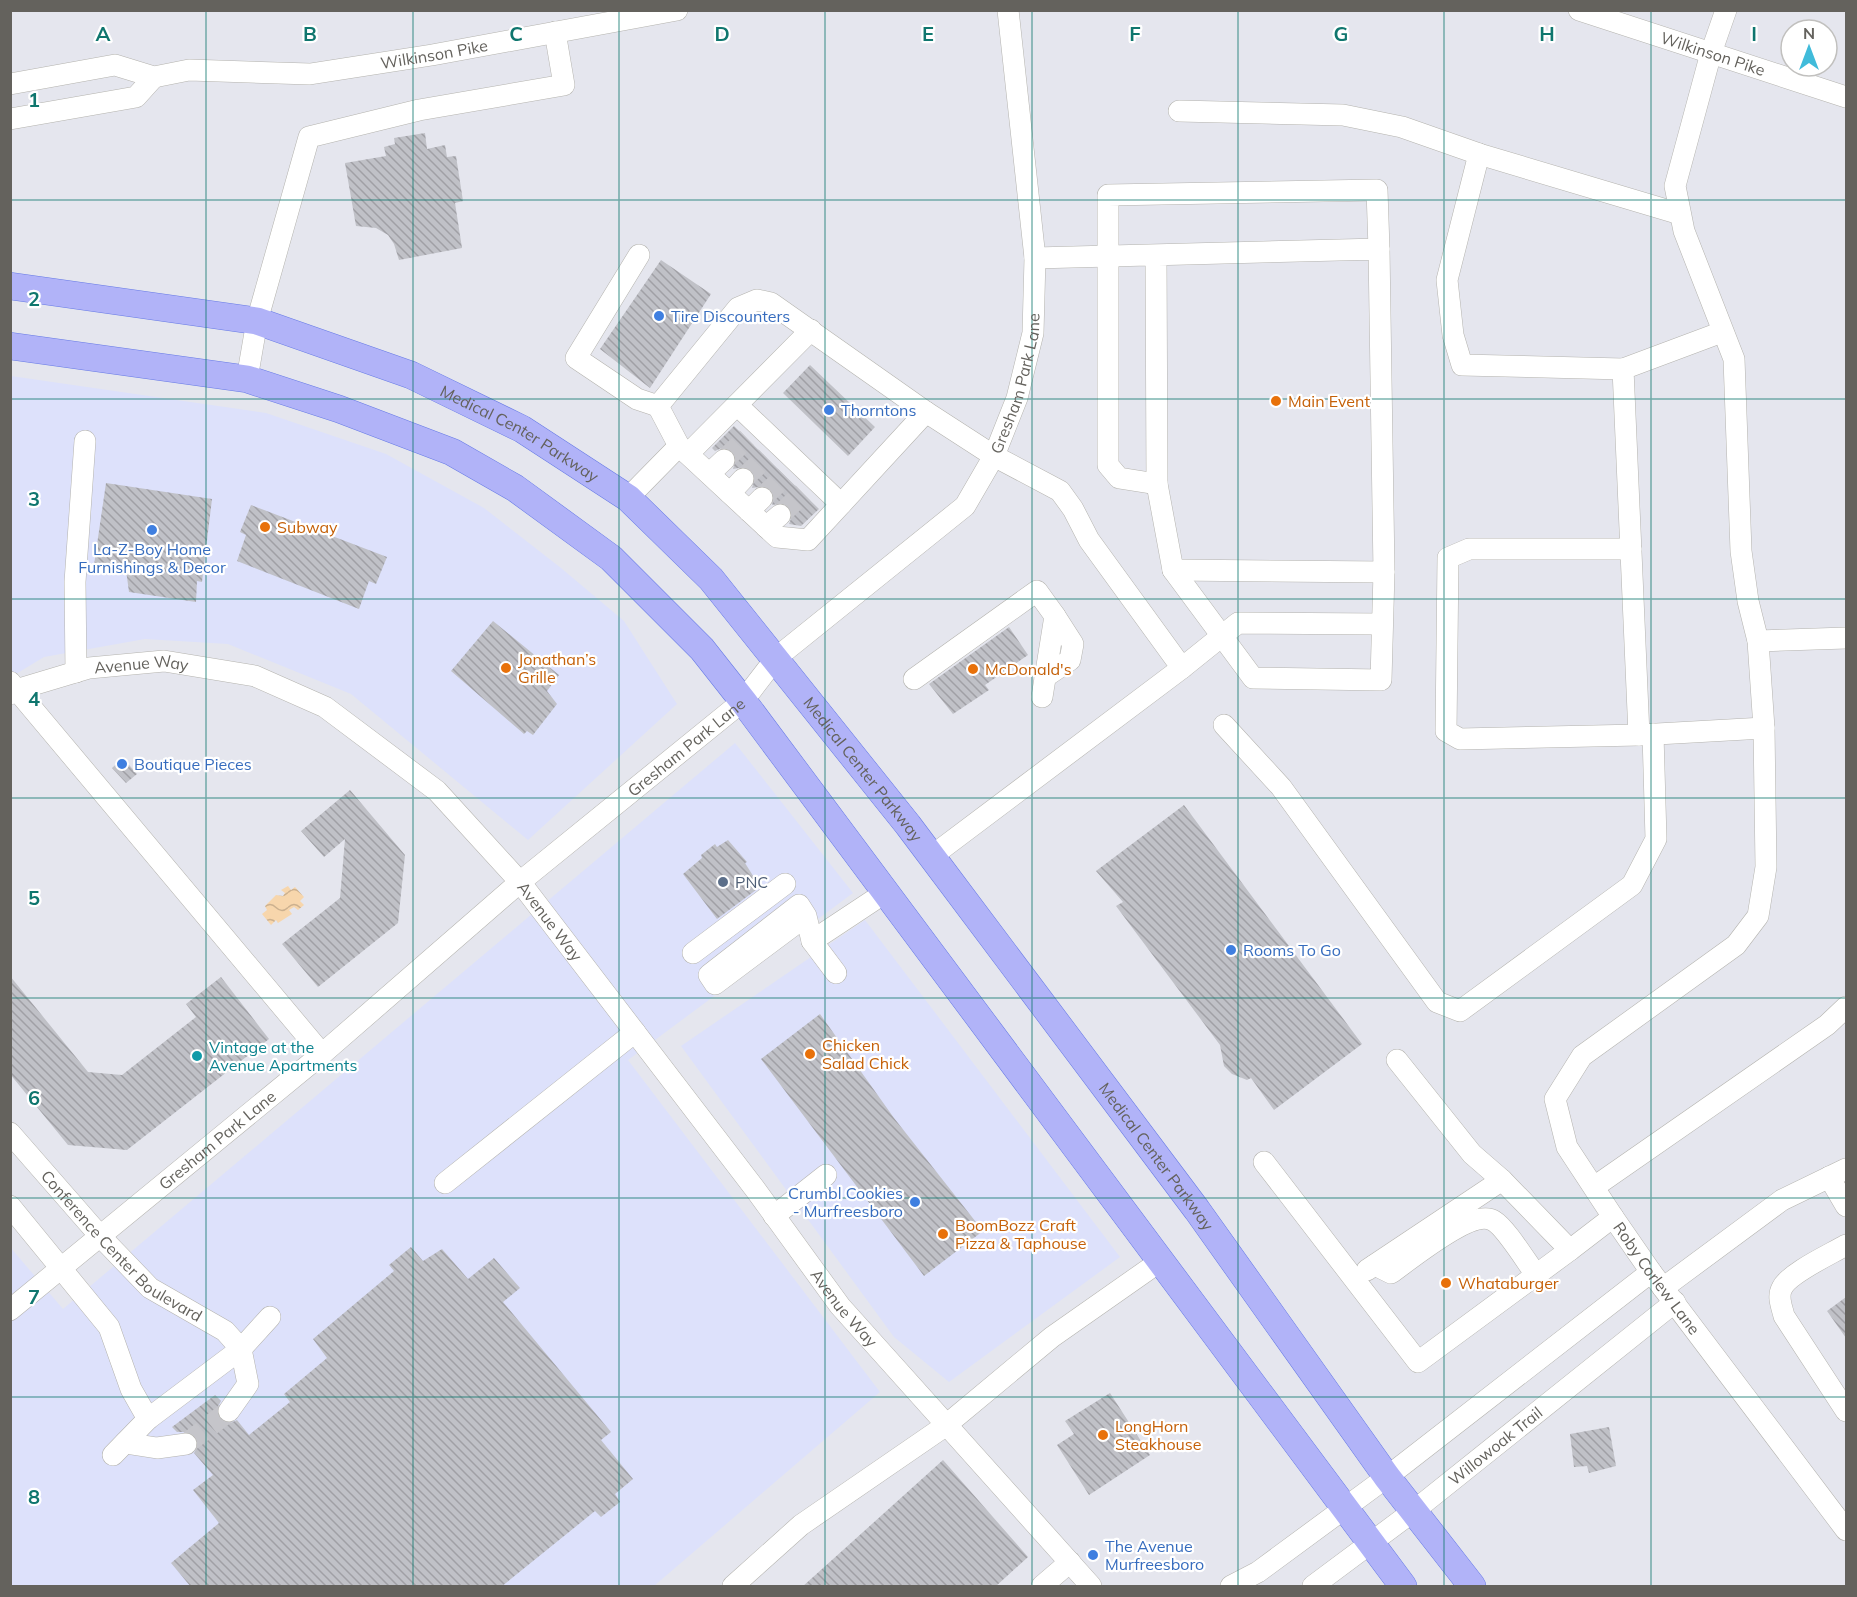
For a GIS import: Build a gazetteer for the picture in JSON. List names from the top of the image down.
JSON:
{
  "streets": {
    "main road": ["Medical Center Parkway"],
    "street": [
      "Wilkinson Pike",
      "Gresham Park Lane",
      "Avenue Way",
      "Conference Center Boulevard",
      "Roby Corlew Lane",
      "Willowoak Trail"
    ]
  },
  "crossings": [
    ["Gresham Park Lane", "Medical Center Parkway"],
    ["Gresham Park Lane", "Avenue Way"],
    ["Gresham Park Lane", "Conference Center Boulevard"],
    ["Medical Center Parkway", "Willowoak Trail"],
    ["Roby Corlew Lane", "Willowoak Trail"]
  ],
  "places": [
    "Tire Discounters",
    "Main Event",
    "Thorntons",
    "Subway",
    "La-Z-Boy Home Furnishings & Decor",
    "Jonathan’s Grille",
    "McDonald's",
    "Boutique Pieces",
    "PNC",
    "Rooms To Go",
    "Chicken Salad Chick",
    "Vintage at the Avenue Apartments",
    "Crumbl Cookies - Murfreesboro",
    "BoomBozz Craft Pizza & Taphouse",
    "Whataburger",
    "LongHorn Steakhouse",
    "The Avenue Murfreesboro"
  ],
  "north": "top",
  "grid": {
    "columns": [
      "A",
      "B",
      "C",
      "D",
      "E",
      "F",
      "G",
      "H",
      "I"
    ],
    "rows": [
      "1",
      "2",
      "3",
      "4",
      "5",
      "6",
      "7",
      "8"
    ]
  }
}
